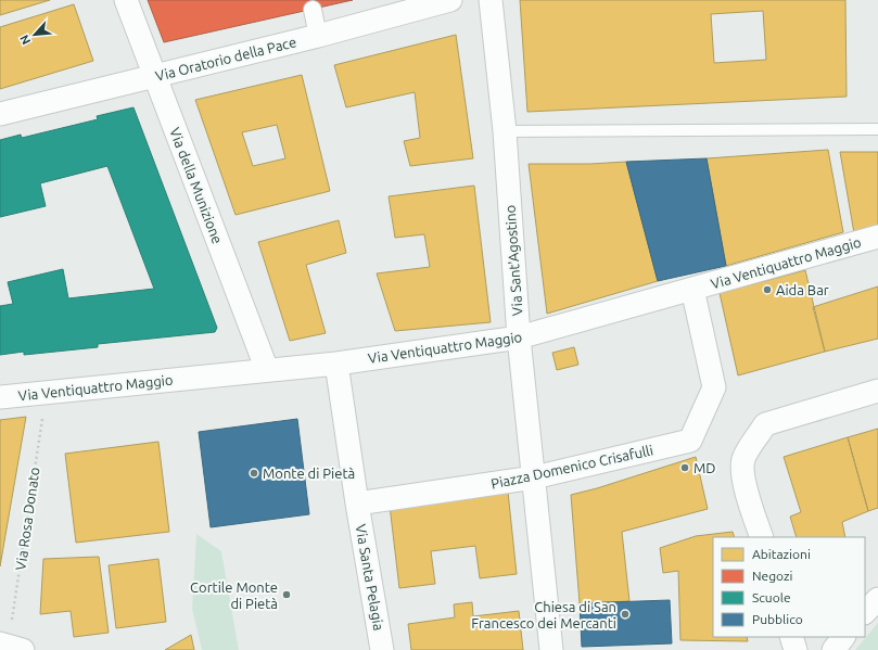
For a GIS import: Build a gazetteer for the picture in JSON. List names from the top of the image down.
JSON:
{
  "streets": {
    "street": [
      "Via Oratorio della Pace",
      "Via della Munizione",
      "Via Sant'Agostino",
      "Via Ventiquattro Maggio",
      "Piazza Domenico Crisafulli",
      "Via Santa Pelagia"
    ],
    "path": ["Via Rosa Donato"]
  },
  "crossings": [
    ["Via Oratorio della Pace", "Via della Munizione"],
    ["Via della Munizione", "Via Ventiquattro Maggio"],
    ["Via Sant'Agostino", "Via Ventiquattro Maggio"],
    ["Via Sant'Agostino", "Piazza Domenico Crisafulli"],
    ["Via Ventiquattro Maggio", "Piazza Domenico Crisafulli"],
    ["Via Ventiquattro Maggio", "Via Rosa Donato"],
    ["Piazza Domenico Crisafulli", "Via Santa Pelagia"]
  ],
  "places": [
    "Aida Bar",
    "MD",
    "Monte di Pietà",
    "Cortile Monte di Pietà",
    "Chiesa di San Francesco dei Mercanti"
  ],
  "legend": [
    "Abitazioni",
    "Negozi",
    "Scuole",
    "Pubblico"
  ],
  "north": "bottom left"
}
